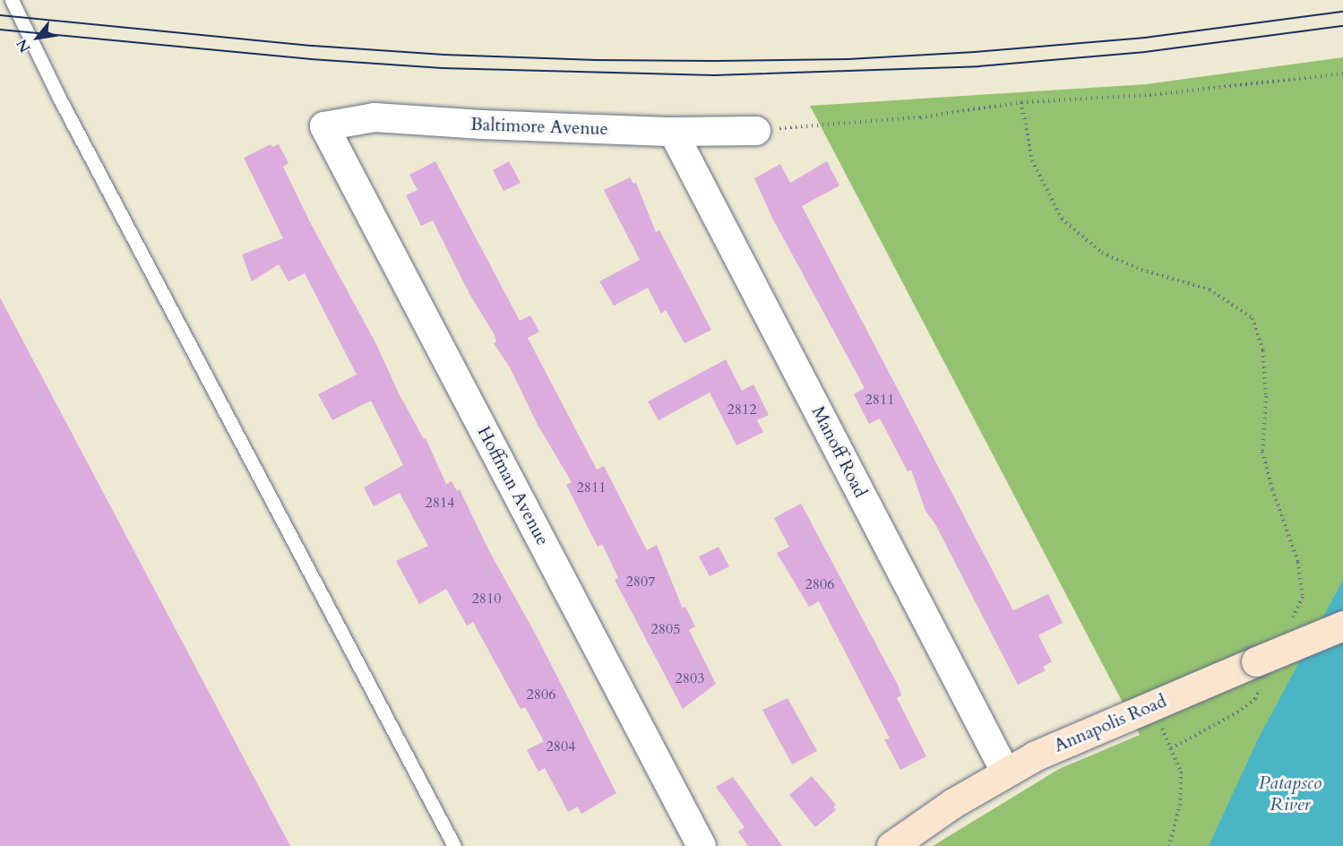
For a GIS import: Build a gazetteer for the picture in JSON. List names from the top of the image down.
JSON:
{
  "streets": {
    "main road": ["Annapolis Road"],
    "street": ["Baltimore Avenue", "Manoff Road", "Hoffman Avenue"]
  },
  "crossings": [
    ["Baltimore Avenue", "Manoff Road"],
    ["Baltimore Avenue", "Hoffman Avenue"],
    ["Manoff Road", "Annapolis Road"]
  ],
  "water": ["Patapsco River"],
  "house_numbers": [
    "2811",
    "2812",
    "2811",
    "2814",
    "2807",
    "2806",
    "2810",
    "2805",
    "2803",
    "2806",
    "2804"
  ],
  "north": "bottom left"
}
